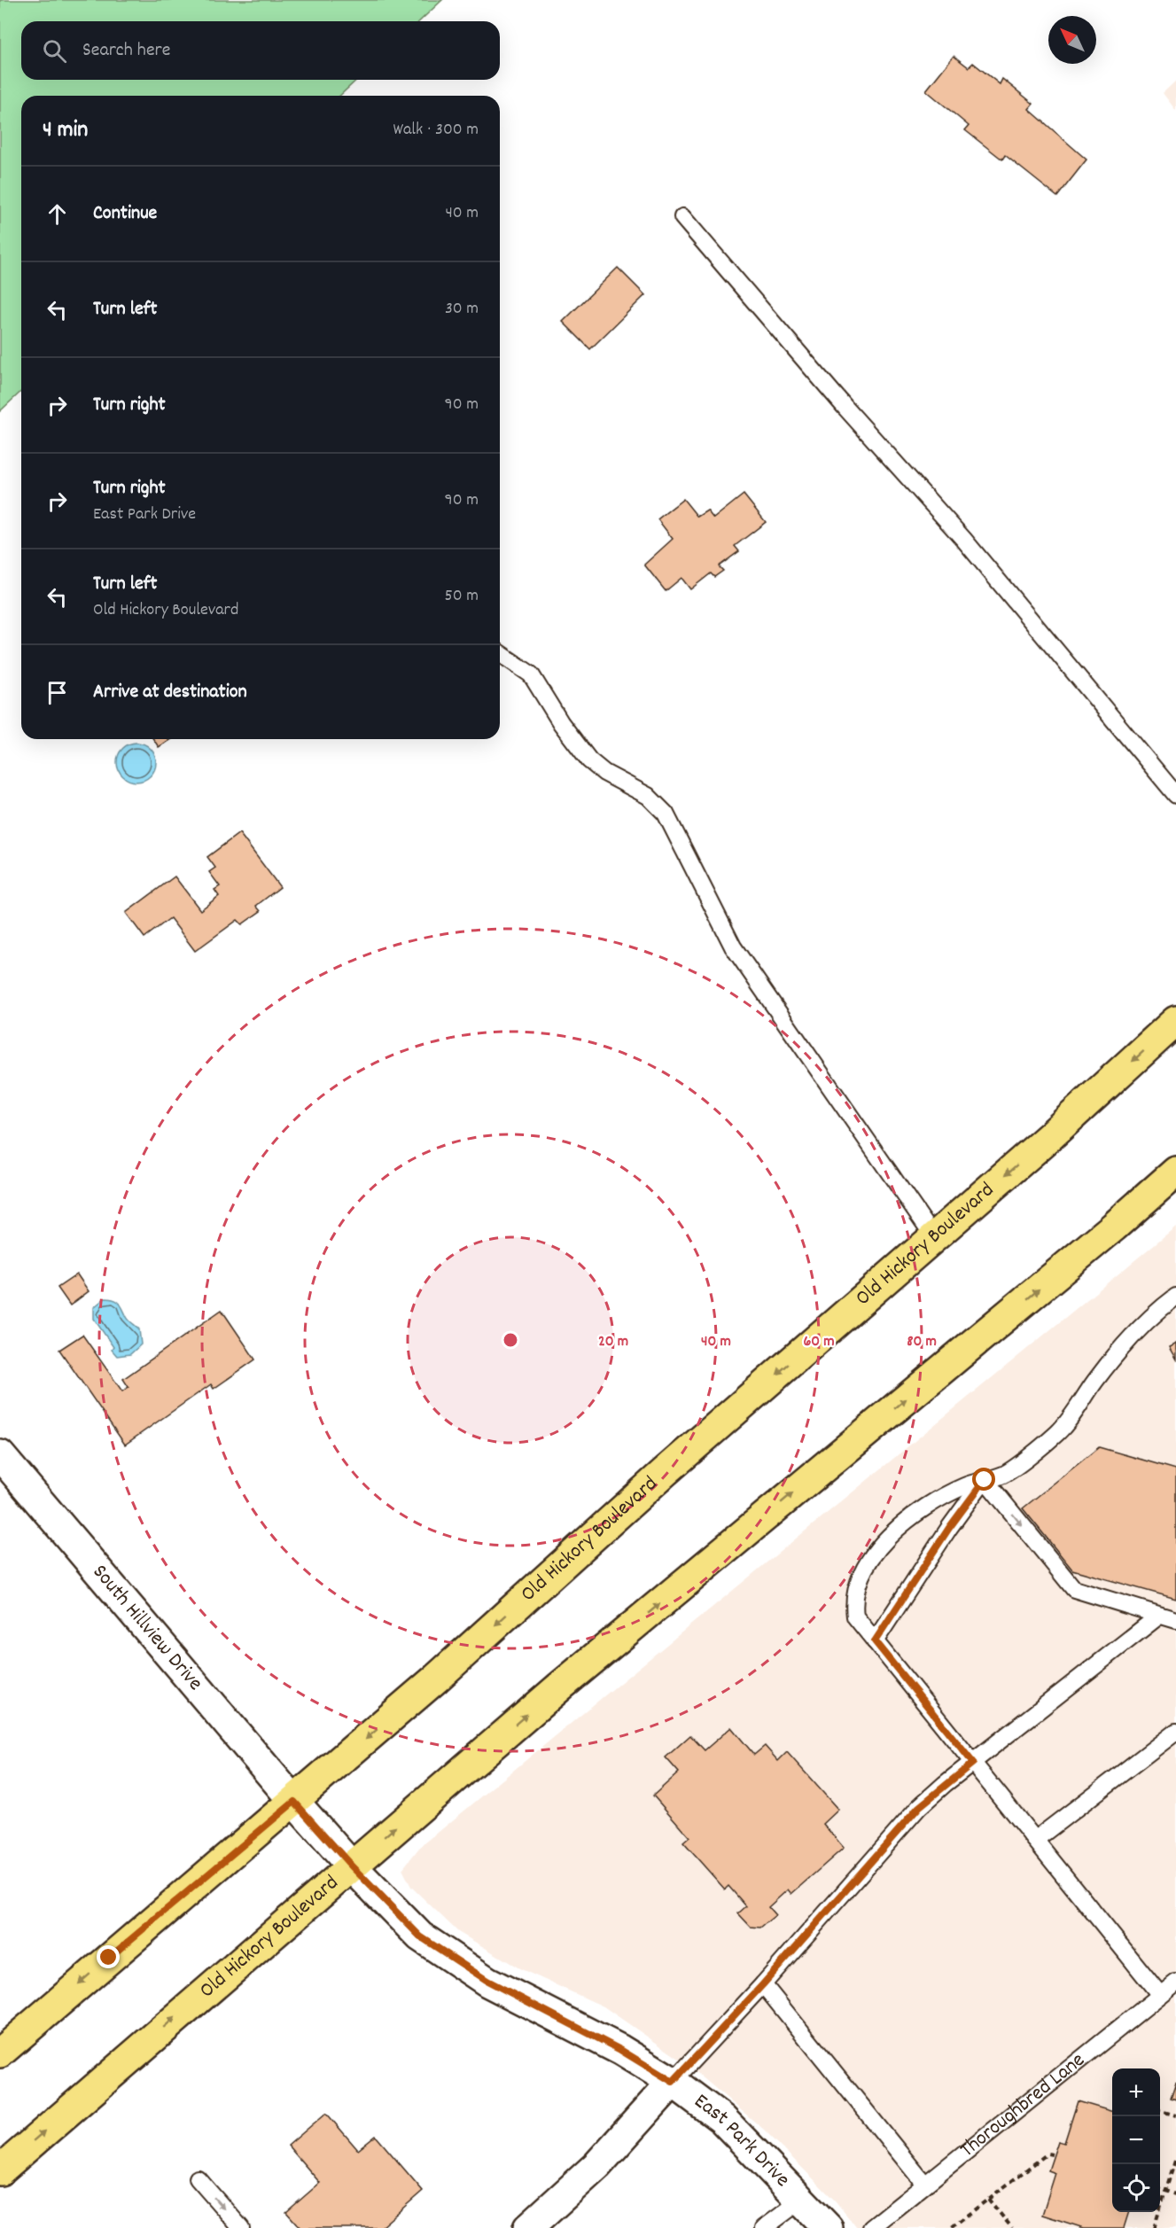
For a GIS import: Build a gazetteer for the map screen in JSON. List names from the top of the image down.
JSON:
{
  "streets": {
    "main road": ["Old Hickory Boulevard"],
    "street": ["South Hillview Drive", "East Park Drive"],
    "lane": ["Thoroughbred Lane"]
  },
  "crossings": [
    ["Old Hickory Boulevard", "South Hillview Drive"],
    ["Old Hickory Boulevard", "East Park Drive"],
    ["South Hillview Drive", "East Park Drive"]
  ],
  "north": "top left",
  "page": {
    "search": "Search here",
    "heading": ["4 min", "Walk · 300 m"],
    "list": [
      ["Continue", "40 m"],
      ["Turn left", "30 m"],
      ["Turn right", "90 m"],
      ["Turn right", "East Park Drive", "90 m"],
      ["Turn left", "Old Hickory Boulevard", "50 m"],
      "Arrive at destination"
    ],
    "map_buttons": ["+", "−"]
  },
  "rings": [
    "20 m",
    "40 m",
    "60 m",
    "80 m"
  ]
}
